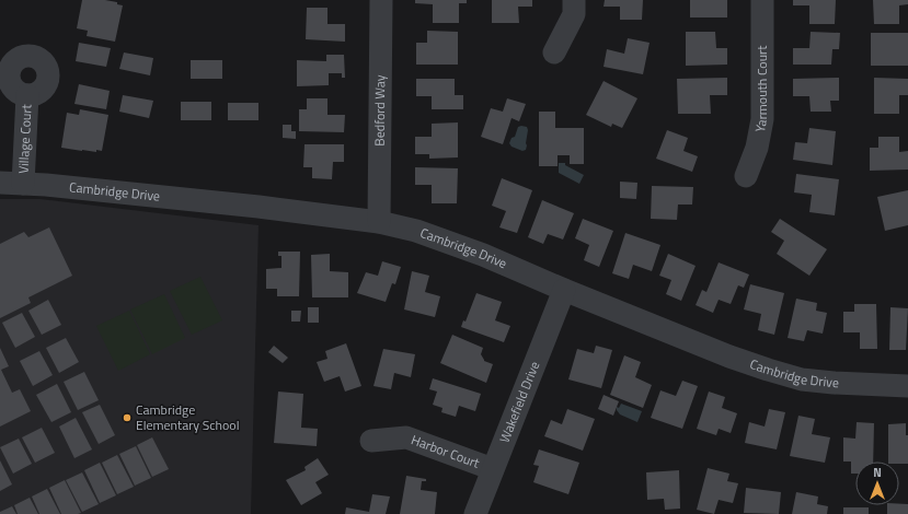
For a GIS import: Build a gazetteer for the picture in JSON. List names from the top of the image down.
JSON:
{
  "streets": {
    "street": [
      "Yarmouth Court",
      "Bedford Way",
      "Village Court",
      "Cambridge Drive",
      "Wakefield Drive",
      "Harbor Court"
    ]
  },
  "crossings": [
    ["Bedford Way", "Cambridge Drive"],
    ["Village Court", "Cambridge Drive"],
    ["Cambridge Drive", "Wakefield Drive"],
    ["Wakefield Drive", "Harbor Court"]
  ],
  "places": ["Cambridge Elementary School"],
  "north": "top"
}
